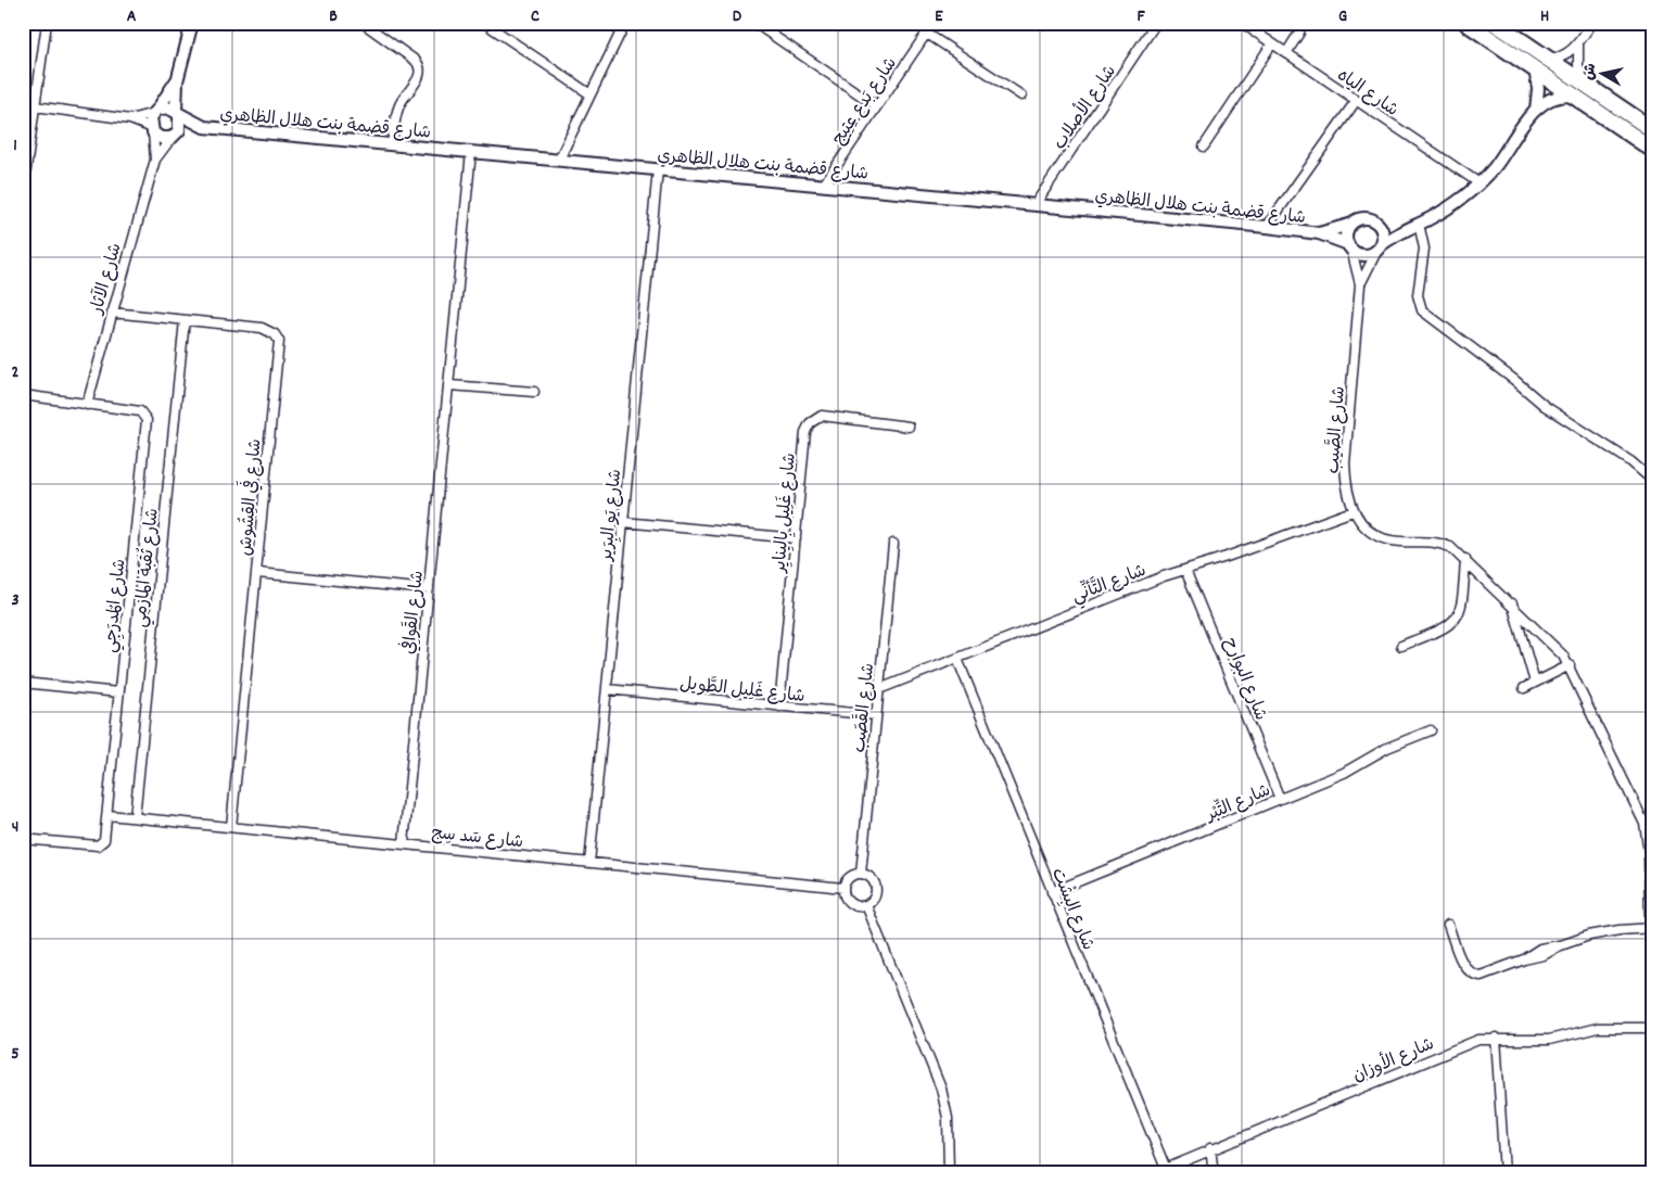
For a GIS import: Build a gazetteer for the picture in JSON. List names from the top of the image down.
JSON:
{
  "streets": {
    "street": [
      "شارع الياه",
      "شارع بَدع عِتِيج",
      "شارع الأصلاب",
      "شارع قضمة بنت هلال الظاهري",
      "شارع الآثار",
      "شارع الصَّيب",
      "شارع فَي القِشُوش",
      "شارع غَلِيل بِاليِنايِر",
      "شارع يَو البِرَير",
      "شارع ثُقبة المازمي",
      "شارع التَّأنِّي",
      "شارع المُدرَجِي",
      "شارع القَوافِي",
      "شارع البوارح",
      "شارع غَلِيل الطَّويل",
      "شارع القَصَب",
      "شارع التِّبْر",
      "شارع سَد سِج",
      "شارع البِشْت",
      "شارع الأوزان"
    ]
  },
  "crossings": [
    ["شارع بَدع عِتِيج", "شارع قضمة بنت هلال الظاهري"],
    ["شارع الأصلاب", "شارع قضمة بنت هلال الظاهري"],
    ["شارع قضمة بنت هلال الظاهري", "شارع الآثار"],
    ["شارع قضمة بنت هلال الظاهري", "شارع الصَّيب"],
    ["شارع قضمة بنت هلال الظاهري", "شارع يَو البِرَير"],
    ["شارع قضمة بنت هلال الظاهري", "شارع القَوافِي"],
    ["شارع الآثار", "شارع فَي القِشُوش"],
    ["شارع الآثار", "شارع المُدرَجِي"],
    ["شارع الصَّيب", "شارع التَّأنِّي"],
    ["شارع فَي القِشُوش", "شارع ثُقبة المازمي"],
    ["شارع فَي القِشُوش", "شارع سَد سِج"],
    ["شارع غَلِيل بِاليِنايِر", "شارع غَلِيل الطَّويل"],
    ["شارع يَو البِرَير", "شارع غَلِيل الطَّويل"],
    ["شارع يَو البِرَير", "شارع سَد سِج"],
    ["شارع ثُقبة المازمي", "شارع سَد سِج"],
    ["شارع التَّأنِّي", "شارع البوارح"],
    ["شارع التَّأنِّي", "شارع القَصَب"],
    ["شارع التَّأنِّي", "شارع البِشْت"],
    ["شارع المُدرَجِي", "شارع سَد سِج"],
    ["شارع القَوافِي", "شارع سَد سِج"],
    ["شارع البوارح", "شارع التِّبْر"],
    ["شارع غَلِيل الطَّويل", "شارع القَصَب"],
    ["شارع القَصَب", "شارع سَد سِج"],
    ["شارع التِّبْر", "شارع البِشْت"],
    ["شارع البِشْت", "شارع الأوزان"]
  ],
  "north": "left",
  "grid": {
    "columns": [
      "A",
      "B",
      "C",
      "D",
      "E",
      "F",
      "G",
      "H"
    ],
    "rows": [
      "1",
      "2",
      "3",
      "4",
      "5"
    ]
  }
}
